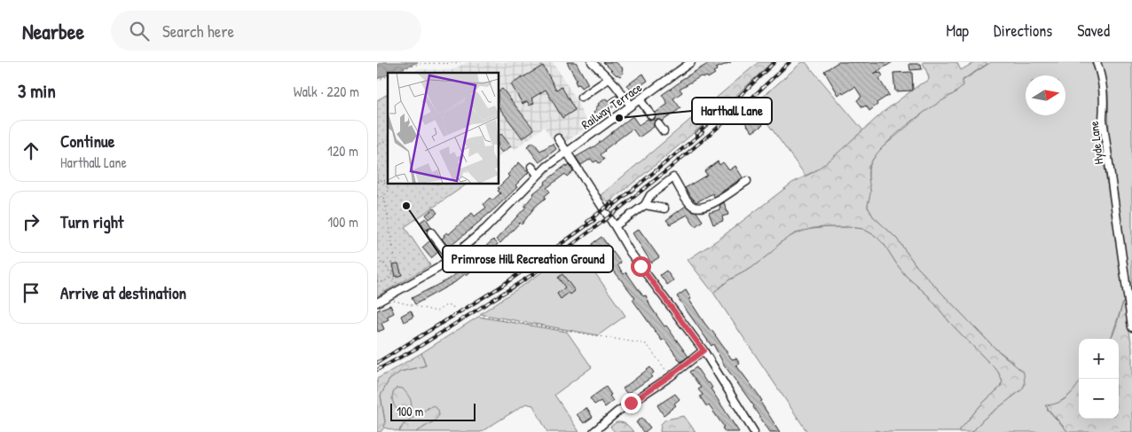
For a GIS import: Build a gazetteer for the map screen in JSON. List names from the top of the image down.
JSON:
{
  "streets": {
    "street": ["Railway Terrace", "Hyde Lane"]
  },
  "places": ["Harthall Lane", "Primrose Hill Recreation Ground"],
  "scale_bar": "100 m",
  "north": "right",
  "page": {
    "header": "Nearbee",
    "search": "Search here",
    "nav": ["Map", "Directions", "Saved"],
    "heading": ["3 min", "Walk · 220 m"],
    "list": [
      ["Continue", "Harthall Lane", "120 m"],
      ["Turn right", "100 m"],
      "Arrive at destination"
    ],
    "map_buttons": ["+", "−"],
    "scale": "100 m"
  }
}
